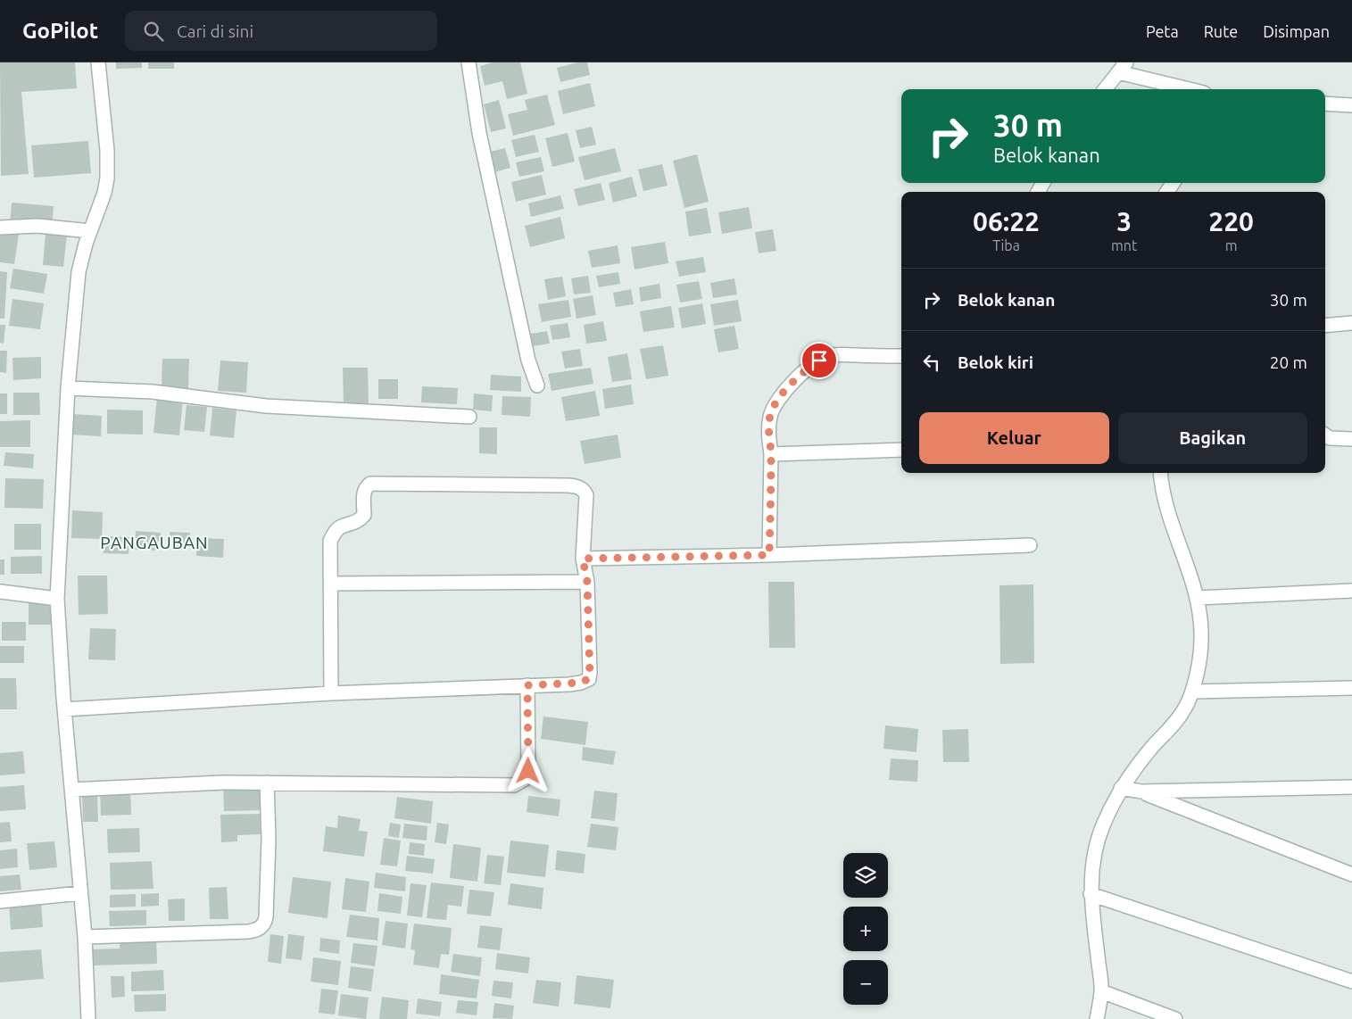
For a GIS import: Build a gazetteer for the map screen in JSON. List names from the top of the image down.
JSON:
{
  "districts": ["PANGAUBAN"],
  "page": {
    "header": "GoPilot",
    "search": "Cari di sini",
    "nav": ["Peta", "Rute", "Disimpan"],
    "turn": ["30 m", "Belok kanan"],
    "eta": [
      "06:22",
      "Tiba",
      "3",
      "mnt",
      "220",
      "m"
    ],
    "list": [
      {
        "name": "Belok kanan",
        "value": "30 m"
      },
      {
        "name": "Belok kiri",
        "value": "20 m"
      }
    ],
    "buttons": ["Keluar", "Bagikan"],
    "map_buttons": ["+", "−"]
  }
}
